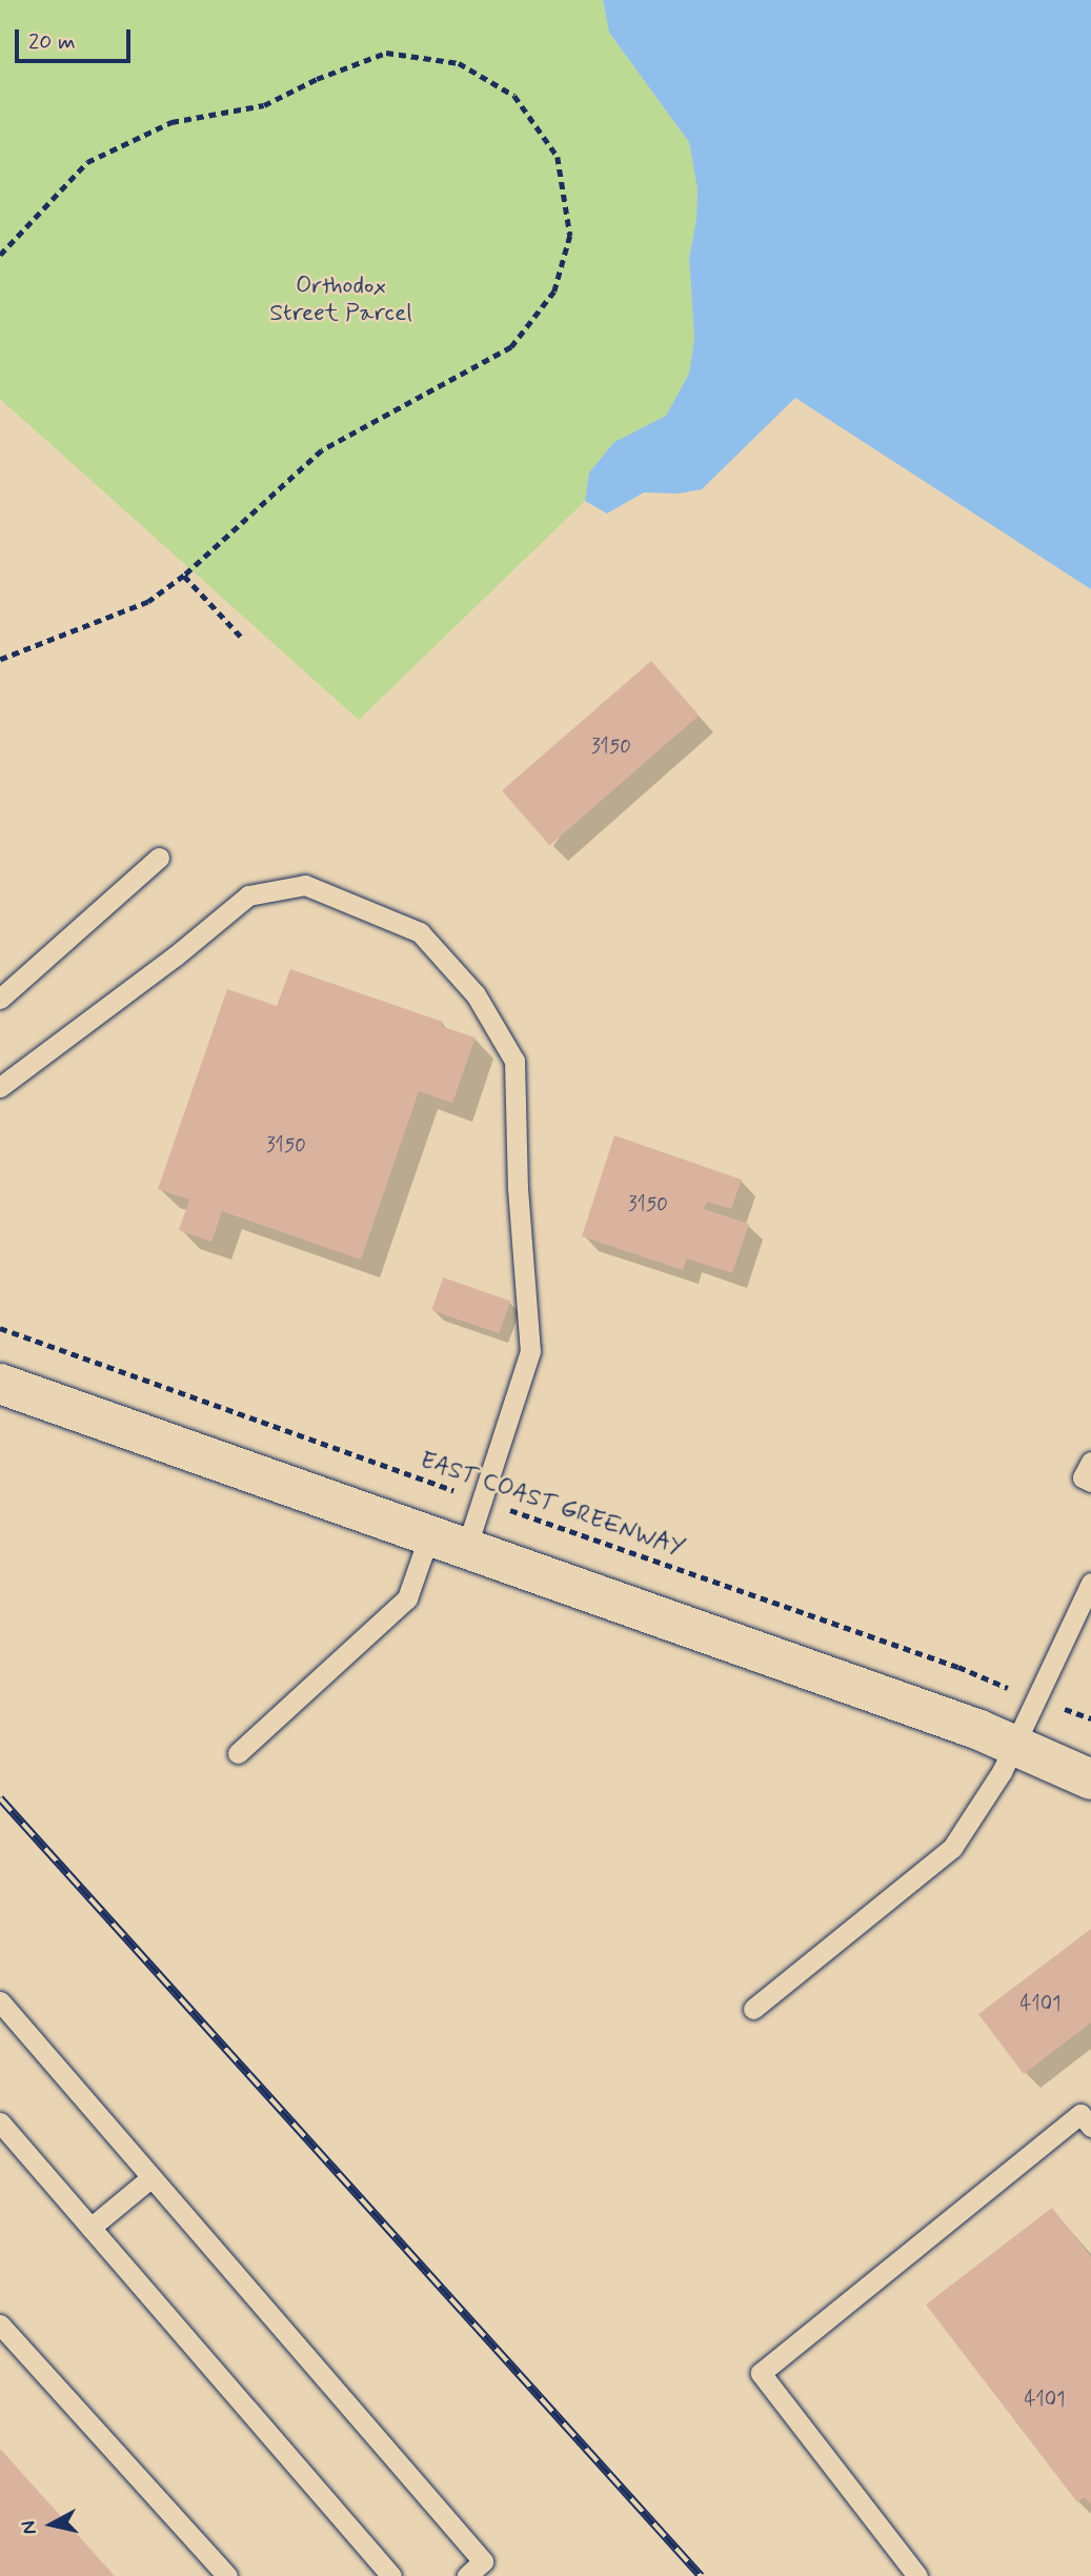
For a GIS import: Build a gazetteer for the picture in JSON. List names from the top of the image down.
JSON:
{
  "streets": {
    "path": ["EAST COAST GREENWAY"]
  },
  "parks": ["Orthodox Street Parcel"],
  "house_numbers": [
    "3150",
    "3150",
    "3150",
    "4101",
    "4101"
  ],
  "scale_bar": "20 m",
  "north": "left"
}
